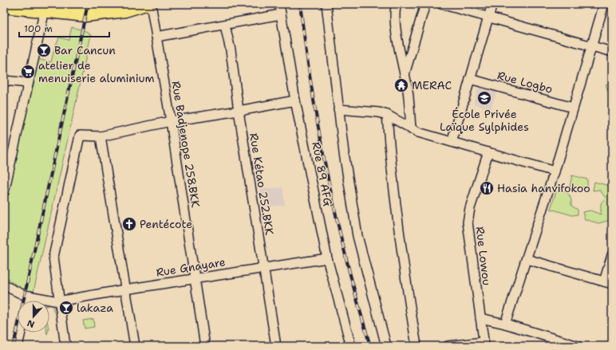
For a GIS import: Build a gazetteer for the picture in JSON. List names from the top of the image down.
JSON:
{
  "streets": {
    "street": [
      "Rue Logbo",
      "Rue Badjenope 258.BKK",
      "Rue 89 AFG",
      "Rue Kétao 252.BKK",
      "Rue Lowou",
      "Rue Gnayare"
    ]
  },
  "crossings": [
    ["Rue Badjenope 258.BKK", "Rue Gnayare"],
    ["Rue 89 AFG", "Rue Gnayare"],
    ["Rue Kétao 252.BKK", "Rue Gnayare"]
  ],
  "places": {
    "bar": ["Bar Cancun", "lakaza"],
    "supermarket": ["atelier de menuiserie aluminium"],
    "temple": ["MERAC"],
    "school or university": ["École Privée Laïque Sylphides"],
    "restaurant": ["Hasia hanvifokoo"],
    "church": ["Pentécote"]
  },
  "scale_bar": "100 m",
  "north": "bottom"
}
